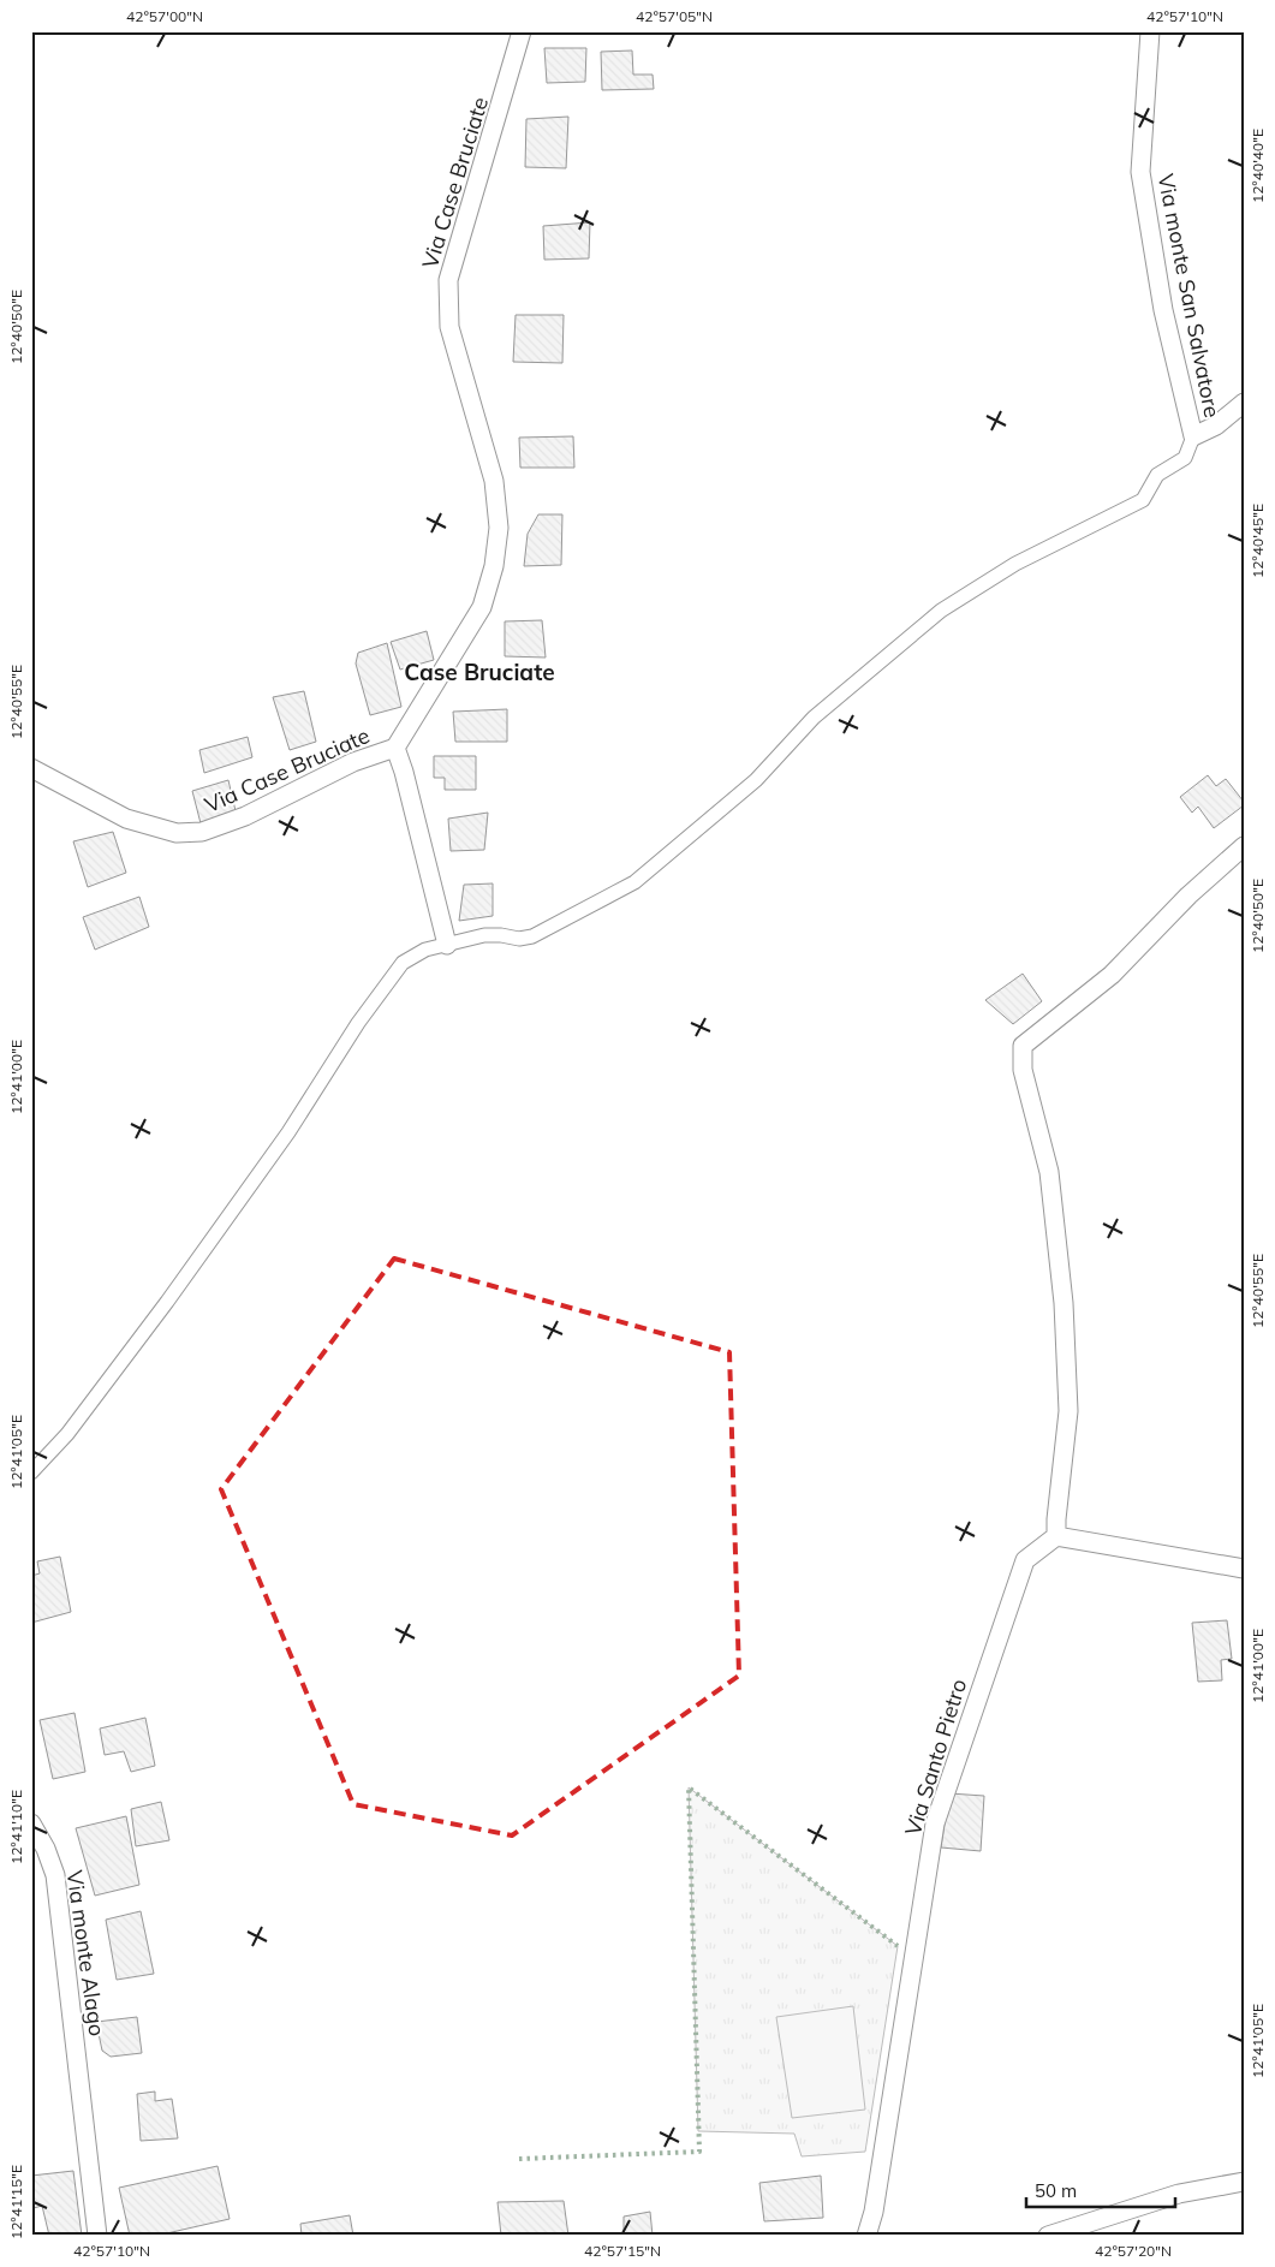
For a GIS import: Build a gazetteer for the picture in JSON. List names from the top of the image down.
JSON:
{
  "streets": {
    "street": [
      "Via Case Bruciate",
      "Via monte San Salvatore",
      "Via Santo Pietro",
      "Via monte Alago"
    ]
  },
  "districts": ["Case Bruciate"],
  "scale_bar": "50 m",
  "coordinates": [
    "42°57'00\"N",
    "42°57'05\"N",
    "42°57'10\"N",
    "12°40'40\"E",
    "12°40'50\"E",
    "12°40'45\"E",
    "12°40'55\"E",
    "12°41'00\"E",
    "12°41'05\"E",
    "12°41'10\"E",
    "12°41'15\"E",
    "42°57'15\"N",
    "42°57'20\"N"
  ]
}
